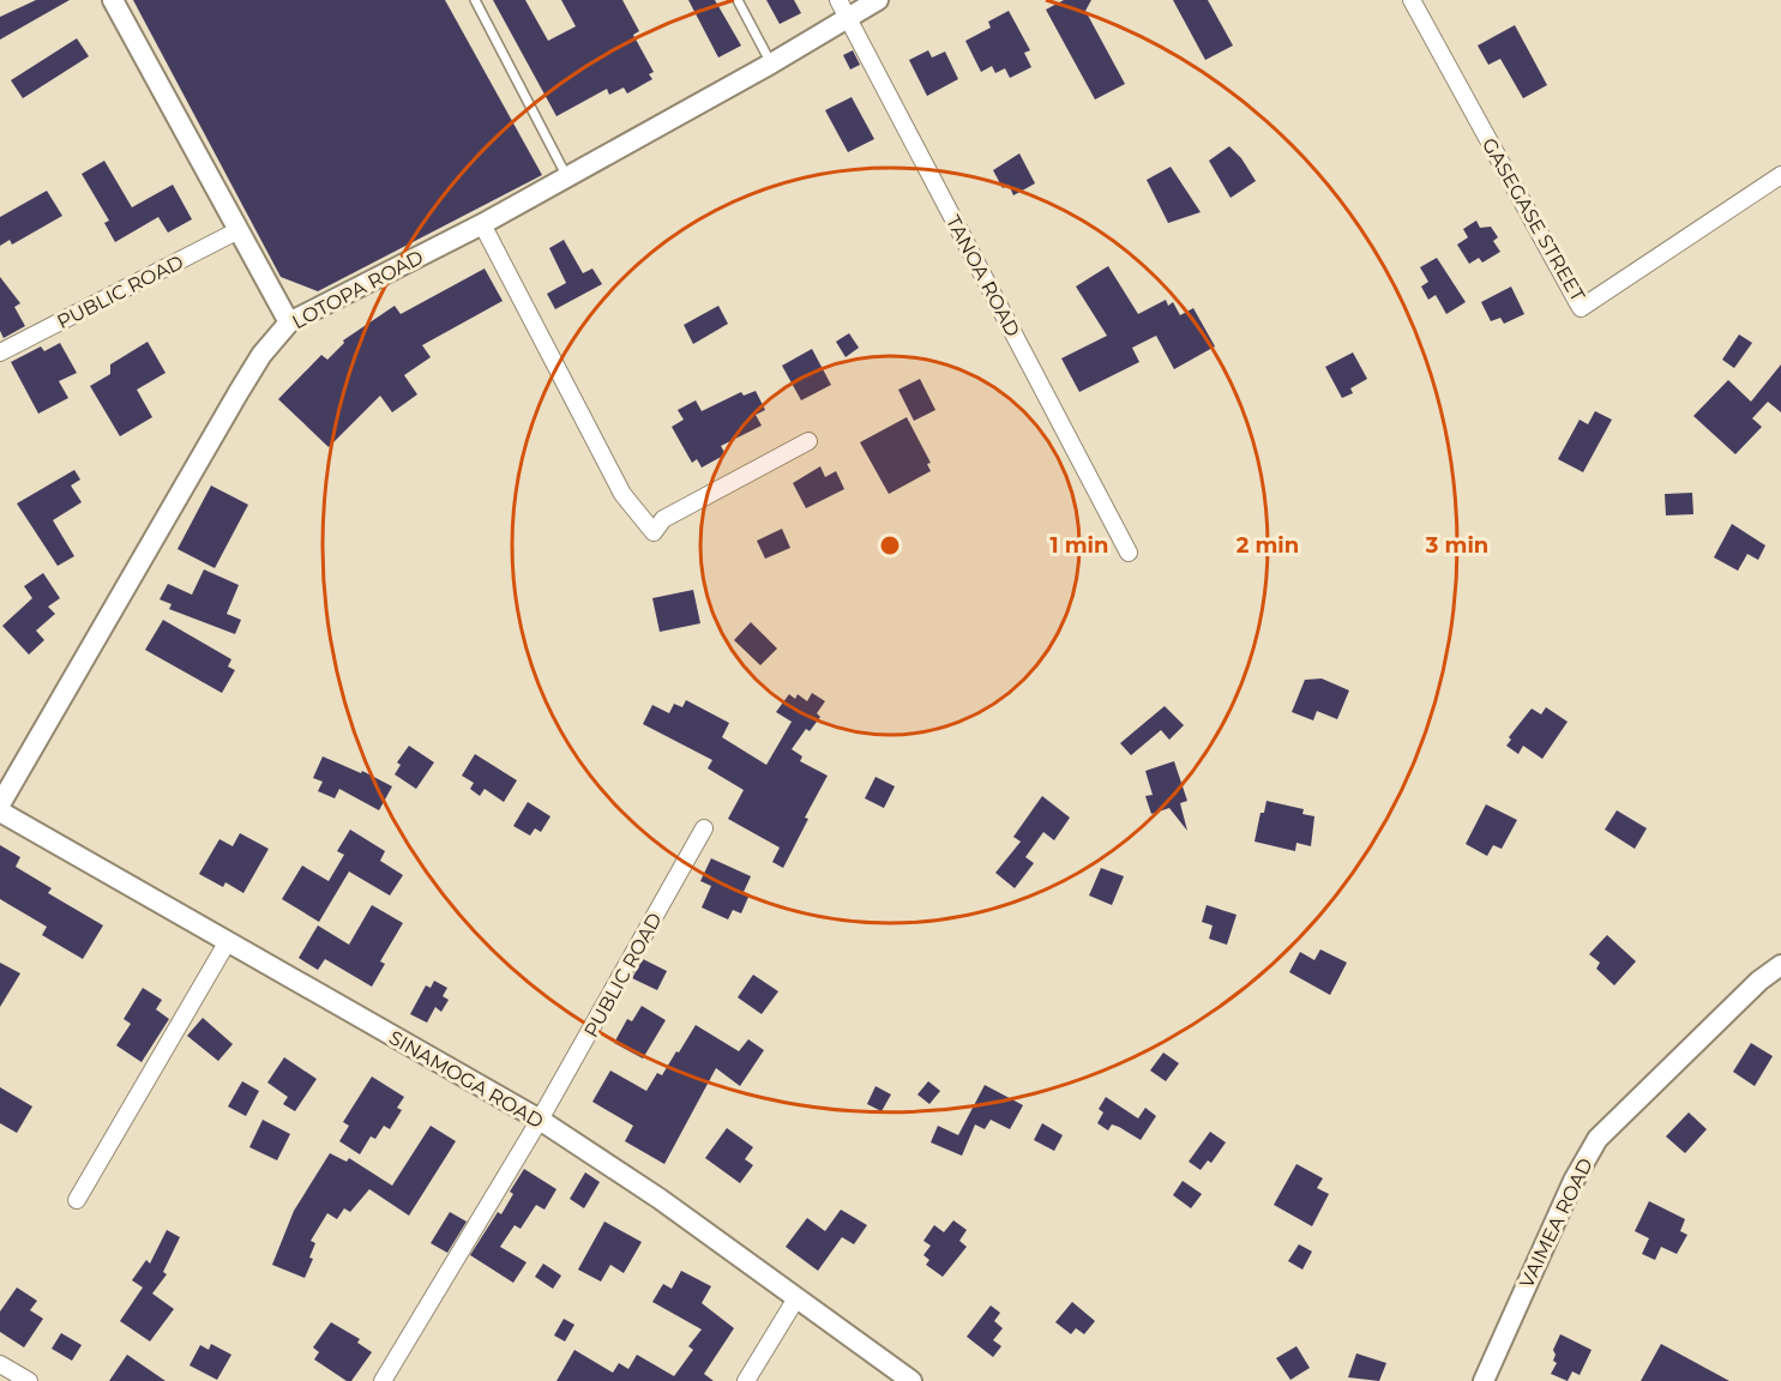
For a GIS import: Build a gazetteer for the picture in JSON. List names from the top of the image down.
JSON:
{
  "streets": {
    "street": [
      "GASEGASE STREET",
      "TANOA ROAD",
      "LOTOPA ROAD",
      "PUBLIC ROAD",
      "SINAMOGA ROAD",
      "VAIMEA ROAD"
    ]
  },
  "crossings": [
    ["TANOA ROAD", "LOTOPA ROAD"],
    ["PUBLIC ROAD", "SINAMOGA ROAD"]
  ],
  "rings": ["1 min", "2 min", "3 min"]
}
